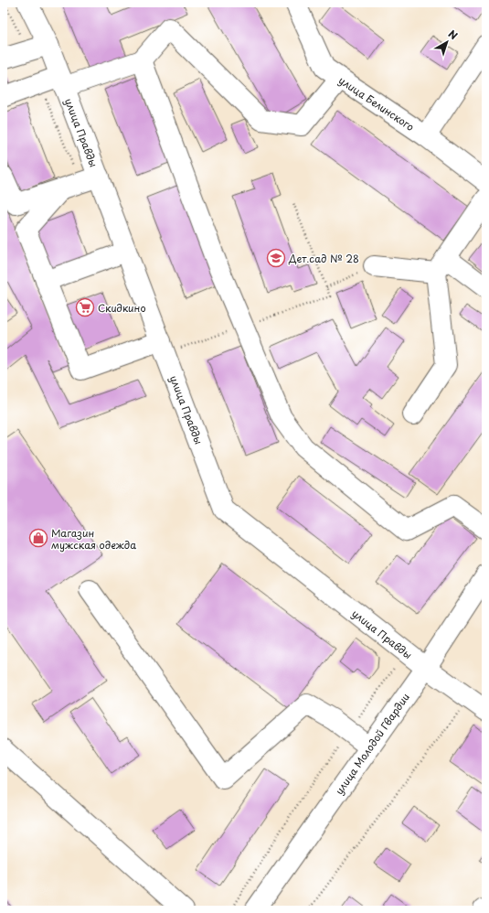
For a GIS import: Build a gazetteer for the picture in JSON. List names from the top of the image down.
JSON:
{
  "streets": {
    "street": ["улица Белинского", "улица Правды", "улица Молодой Гвардии"]
  },
  "crossings": [
    ["улица Правды", "улица Молодой Гвардии"]
  ],
  "places": {
    "school or university": ["Дет.сад № 28"],
    "supermarket": ["Скидкино"],
    "shop": ["Магазин мужская одежда"]
  },
  "north": "top right"
}
